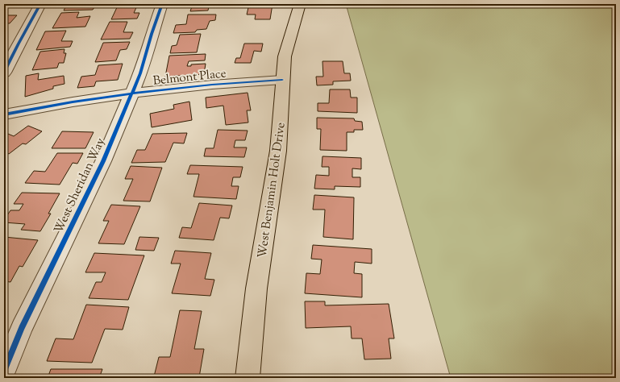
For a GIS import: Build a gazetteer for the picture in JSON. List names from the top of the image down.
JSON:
{
  "streets": {
    "main road": ["West Benjamin Holt Drive"],
    "street": ["Belmont Place", "West Sheridan Way"]
  },
  "crossings": [
    ["Belmont Place", "West Sheridan Way"],
    ["Belmont Place", "West Benjamin Holt Drive"]
  ]
}
